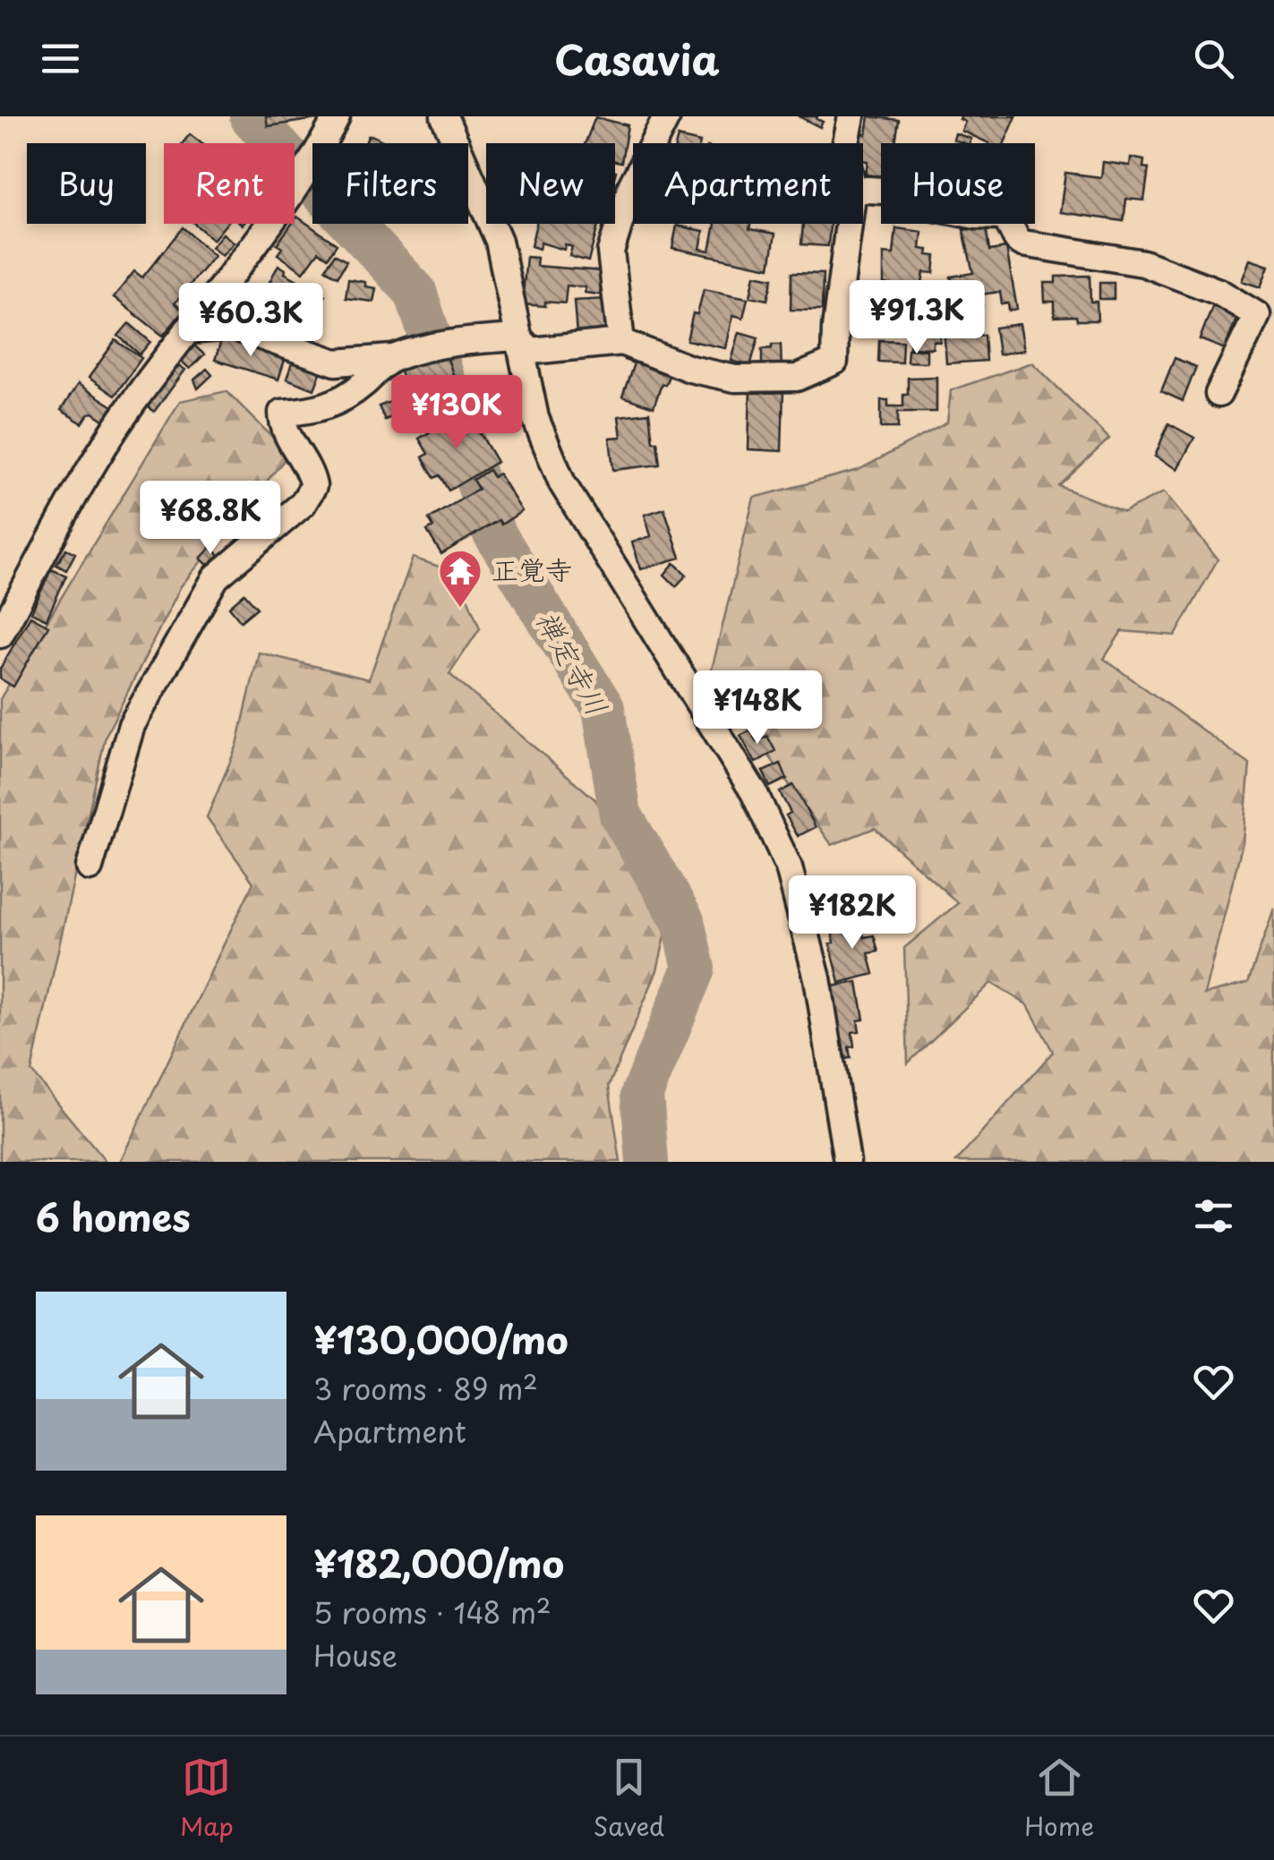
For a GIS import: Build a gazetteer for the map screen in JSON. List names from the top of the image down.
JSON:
{
  "water": ["禅定寺川"],
  "places": {
    "temple": ["正覚寺"]
  },
  "page": {
    "header": "Casavia",
    "chip": [
      "Buy",
      "Rent",
      "Filters",
      "New",
      "Apartment",
      "House"
    ],
    "price": [
      "¥91.3K",
      "¥60.3K",
      "¥130K",
      "¥68.8K",
      "¥148K",
      "¥182K"
    ],
    "heading": "6 homes",
    "list": [
      {
        "name": "¥130,000/mo",
        "note": "3 rooms · 89 m² · Apartment"
      },
      {
        "name": "¥182,000/mo",
        "note": "5 rooms · 148 m² · House"
      }
    ],
    "tabs": ["Map", "Saved", "Home"]
  }
}
